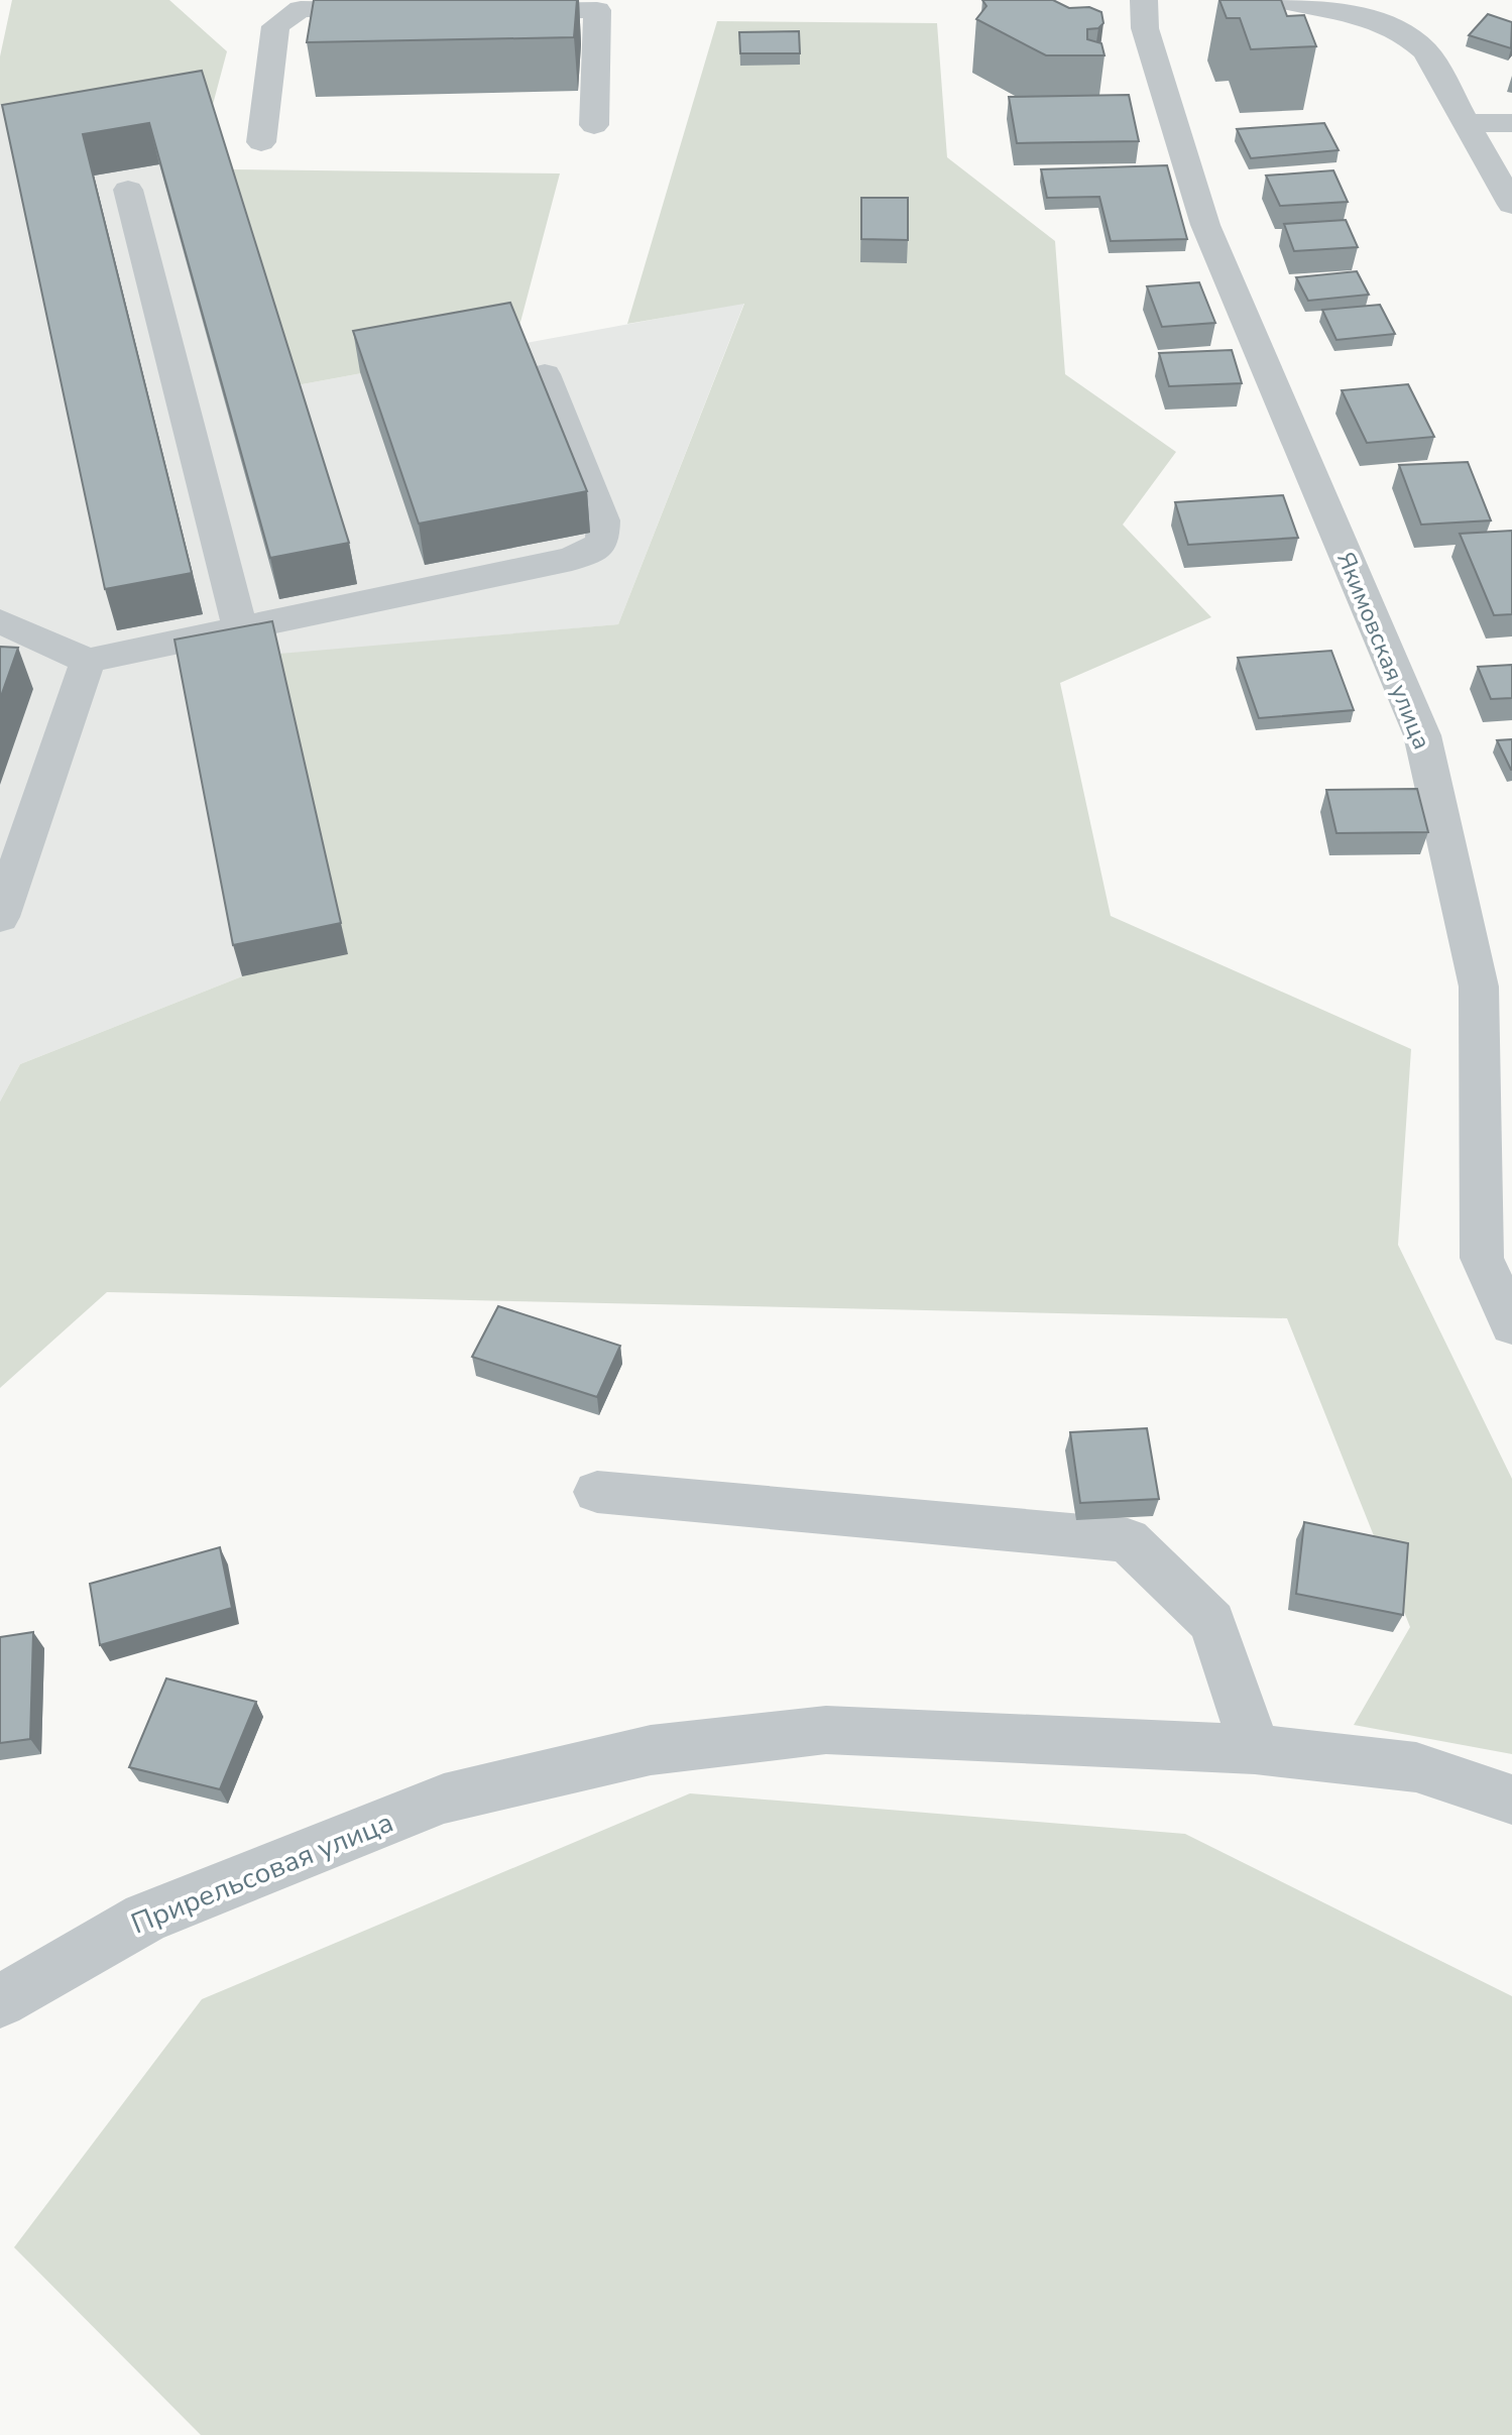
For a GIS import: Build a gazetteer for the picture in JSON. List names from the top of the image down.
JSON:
{
  "streets": {
    "street": ["Якимовская улица", "Прирельсовая улица"]
  }
}
